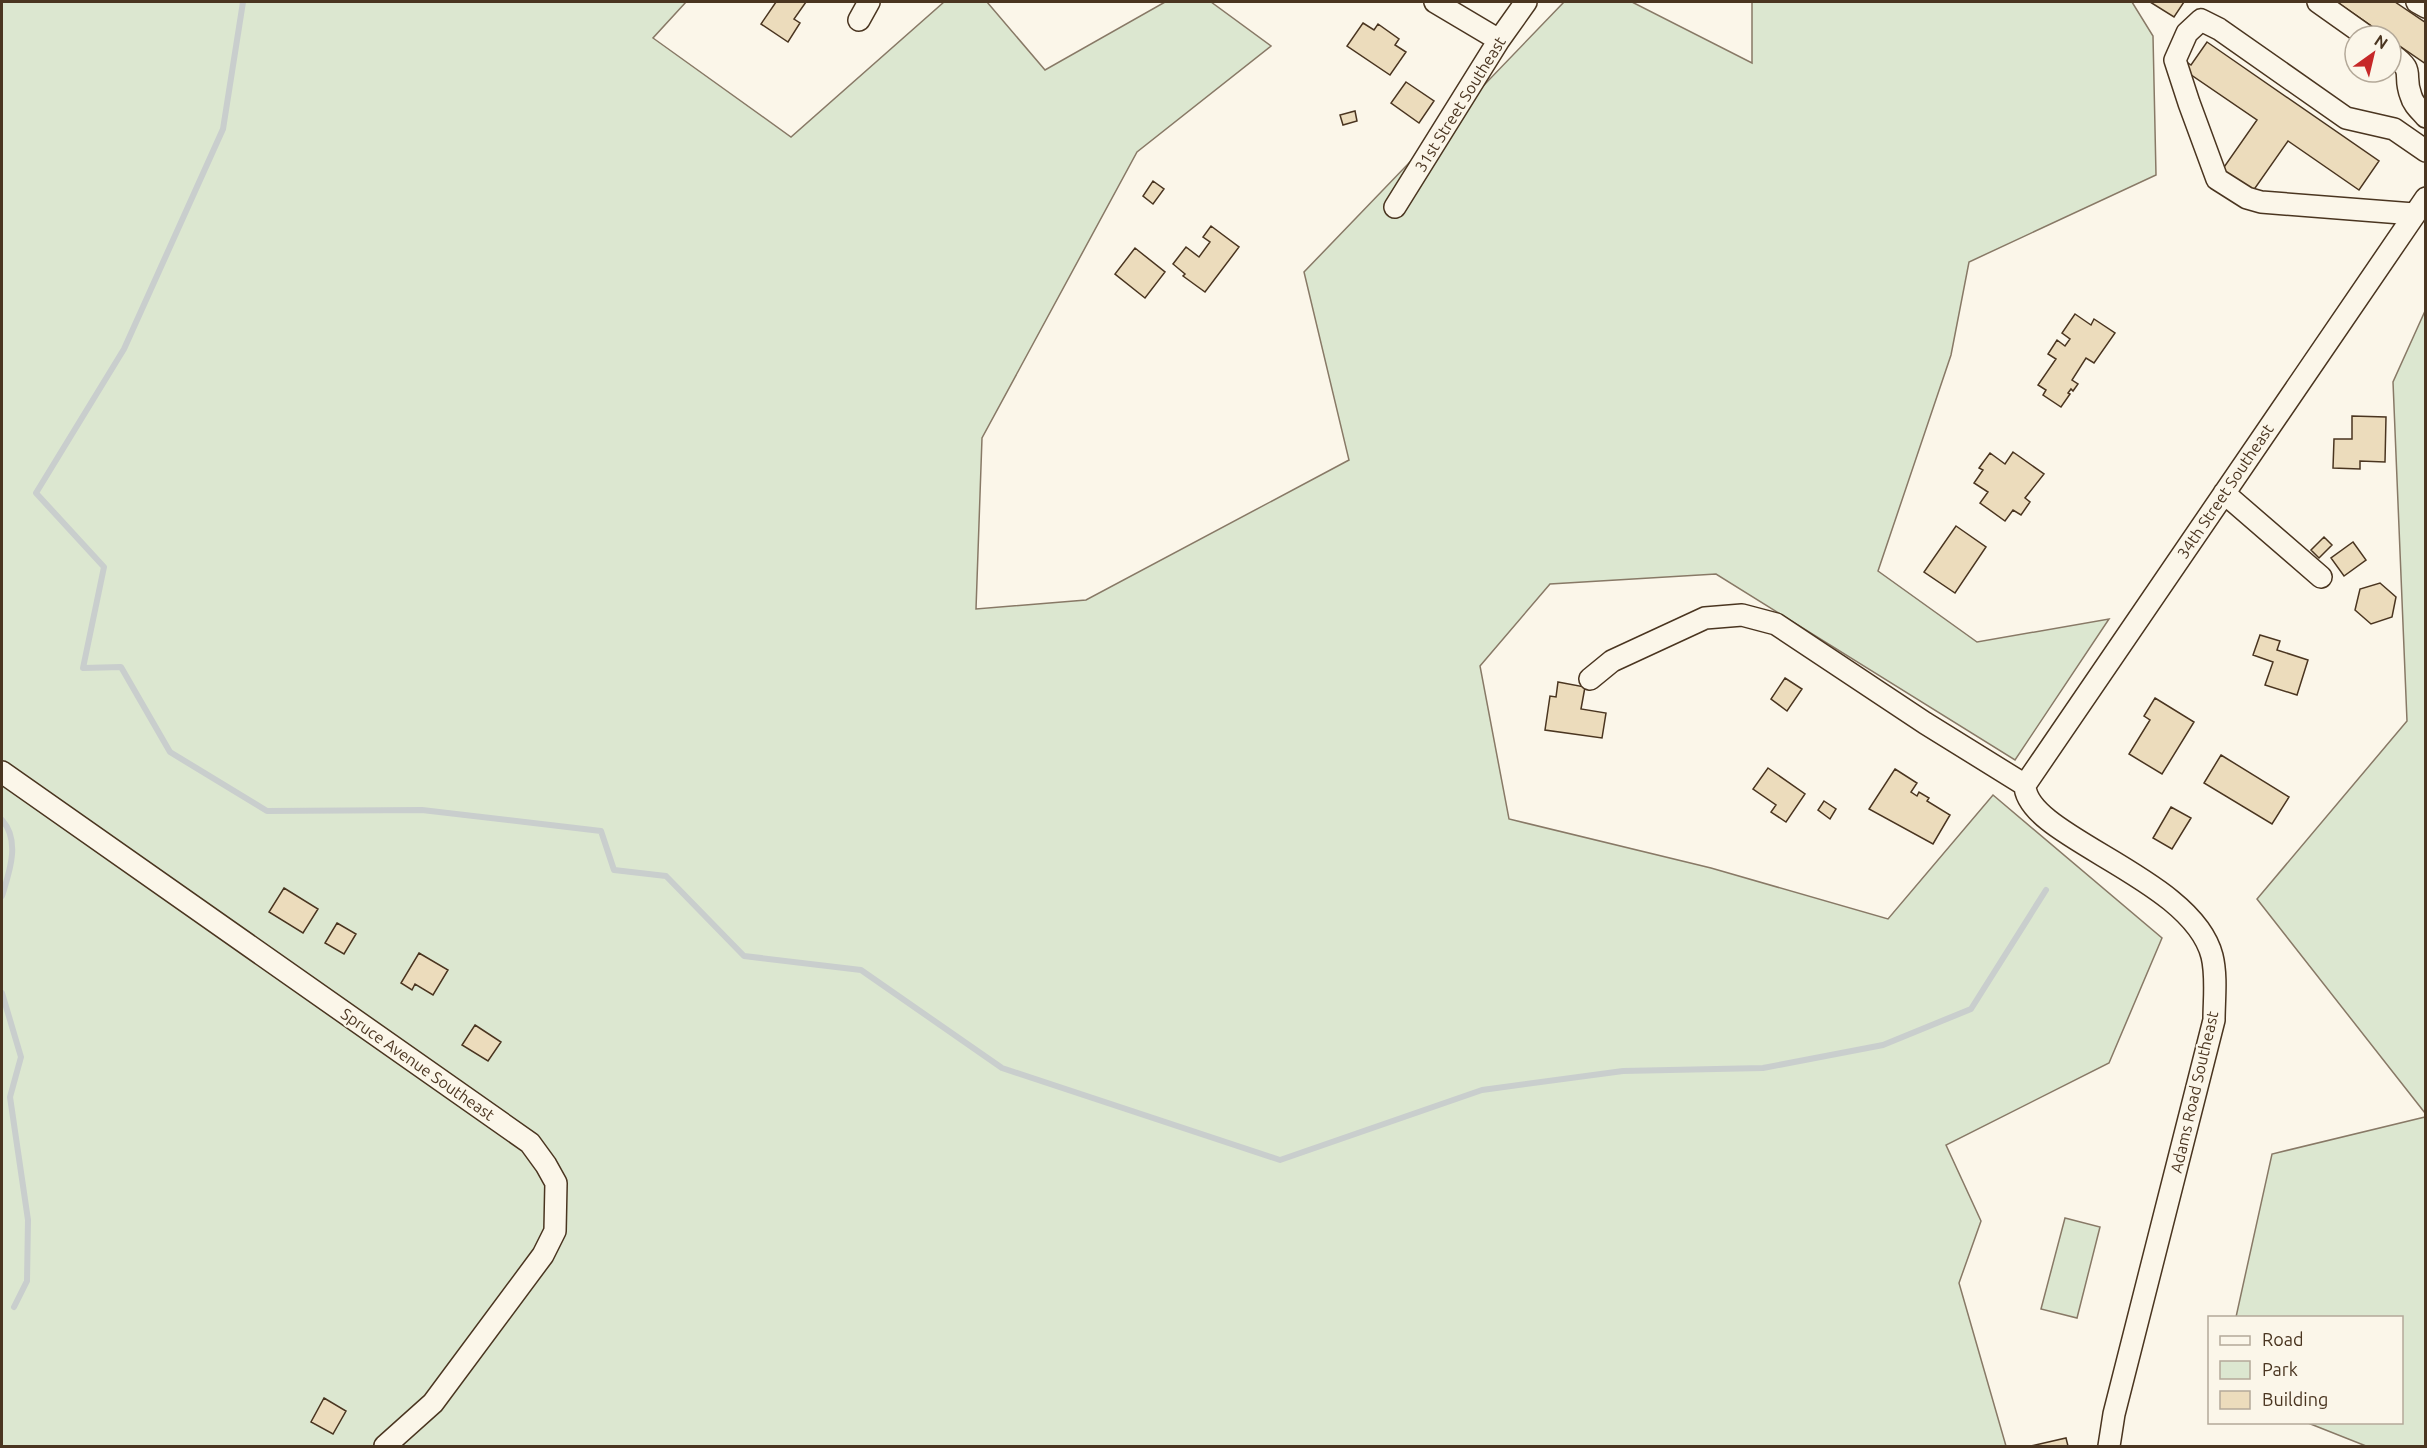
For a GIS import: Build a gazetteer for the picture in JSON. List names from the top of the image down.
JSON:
{
  "streets": {
    "street": [
      "31st Street Southeast",
      "34th Street Southeast",
      "Spruce Avenue Southeast",
      "Adams Road Southeast"
    ]
  },
  "crossings": [
    ["34th Street Southeast", "Adams Road Southeast"]
  ],
  "legend": ["Road", "Park", "Building"],
  "north": "top right"
}
